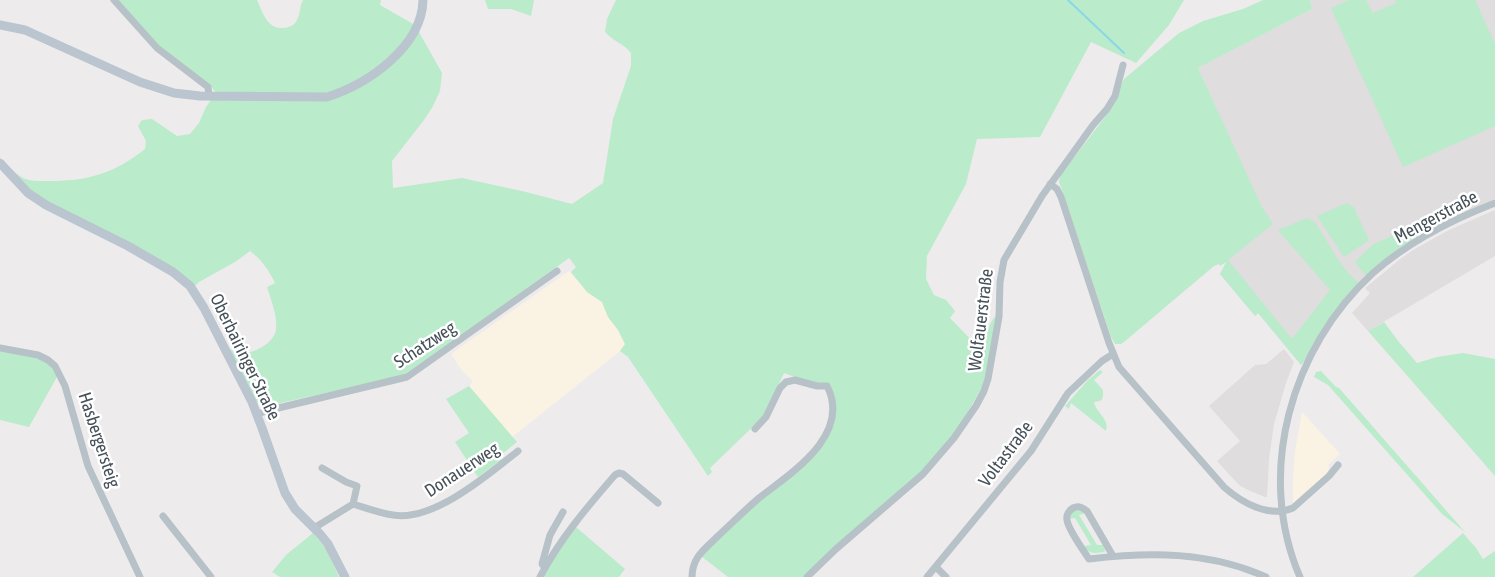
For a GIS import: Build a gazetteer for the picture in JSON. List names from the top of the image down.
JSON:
{
  "streets": {
    "street": [
      "Mengerstraße",
      "Wolfauerstraße",
      "Schatzweg",
      "Oberbairinger Straße",
      "Hasbergersteig",
      "Voltastraße",
      "Donauerweg"
    ]
  },
  "crossings": [
    ["Schatzweg", "Oberbairinger Straße"]
  ]
}
